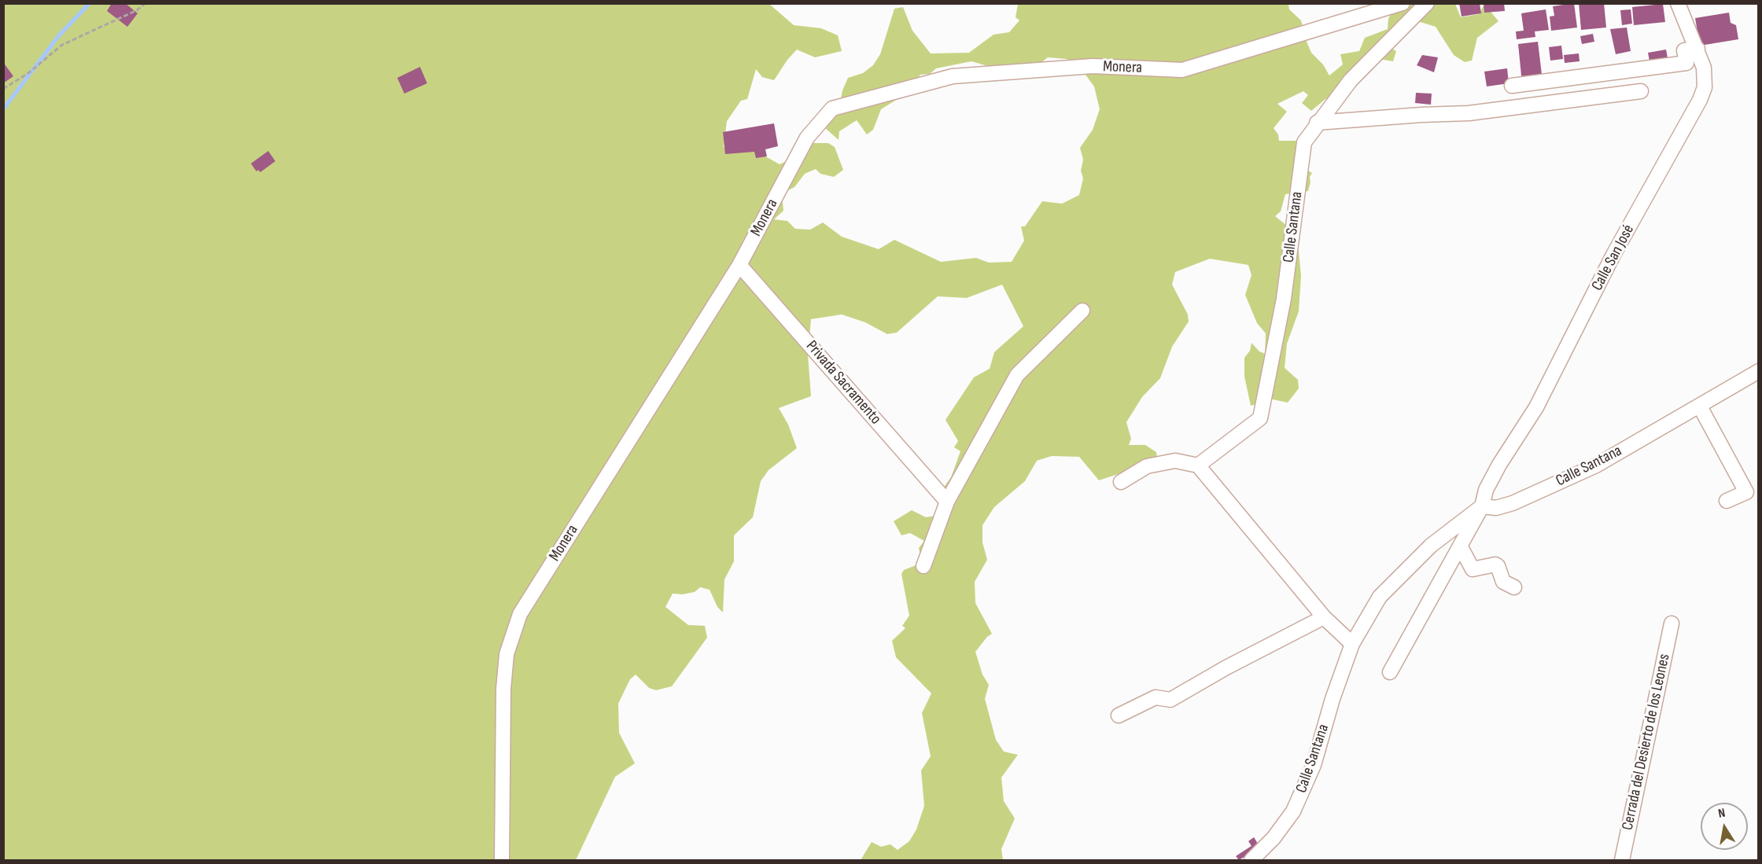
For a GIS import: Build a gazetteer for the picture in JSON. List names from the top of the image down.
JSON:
{
  "streets": {
    "street": [
      "Monera",
      "Calle Santana",
      "Calle San José",
      "Privada Sacramento",
      "Cerrada del Desierto de los Leones"
    ]
  },
  "crossings": [
    ["Monera", "Privada Sacramento"],
    ["Calle Santana", "Calle San José"]
  ],
  "north": "top"
}
